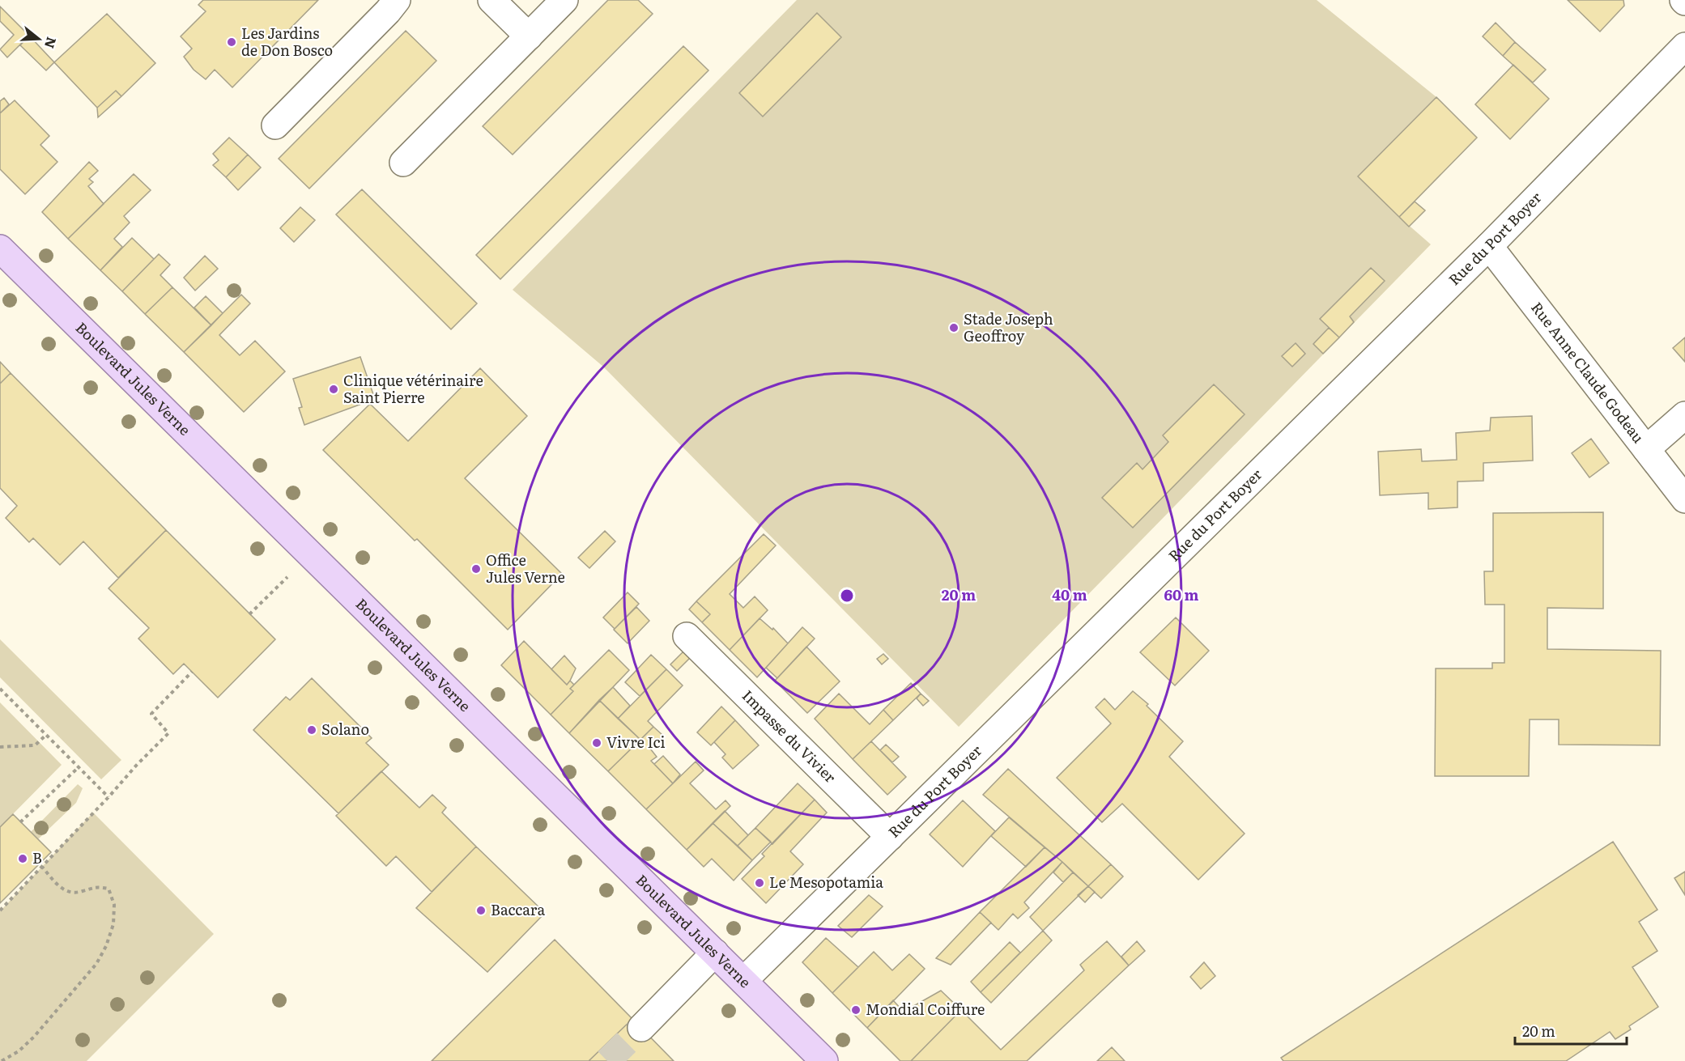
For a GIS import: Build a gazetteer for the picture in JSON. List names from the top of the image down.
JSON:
{
  "streets": {
    "main road": ["Boulevard Jules Verne"],
    "street": ["Rue du Port Boyer", "Rue Anne Claude Godeau", "Impasse du Vivier"]
  },
  "crossings": [
    ["Rue du Port Boyer", "Rue Anne Claude Godeau"],
    ["Rue du Port Boyer", "Boulevard Jules Verne"],
    ["Rue du Port Boyer", "Impasse du Vivier"]
  ],
  "places": [
    "Les Jardins de Don Bosco",
    "Stade Joseph Geoffroy",
    "Clinique vétérinaire Saint Pierre",
    "Office Jules Verne",
    "Solano",
    "Vivre Ici",
    "B",
    "Le Mesopotamia",
    "Baccara",
    "Mondial Coiffure"
  ],
  "scale_bar": "20 m",
  "north": "right",
  "rings": ["20 m", "40 m", "60 m"]
}
